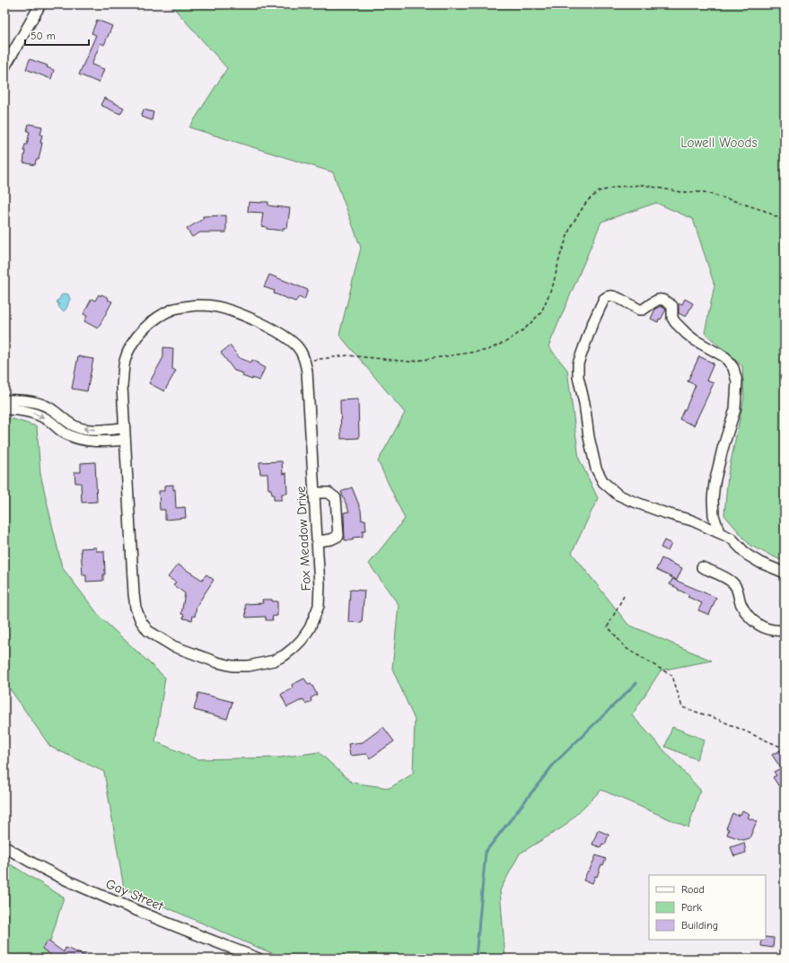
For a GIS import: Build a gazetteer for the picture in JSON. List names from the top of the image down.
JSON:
{
  "streets": {
    "street": ["Fox Meadow Drive", "Gay Street"]
  },
  "parks": ["Lowell Woods"],
  "legend": ["Road", "Park", "Building"],
  "scale_bar": "50 m"
}
